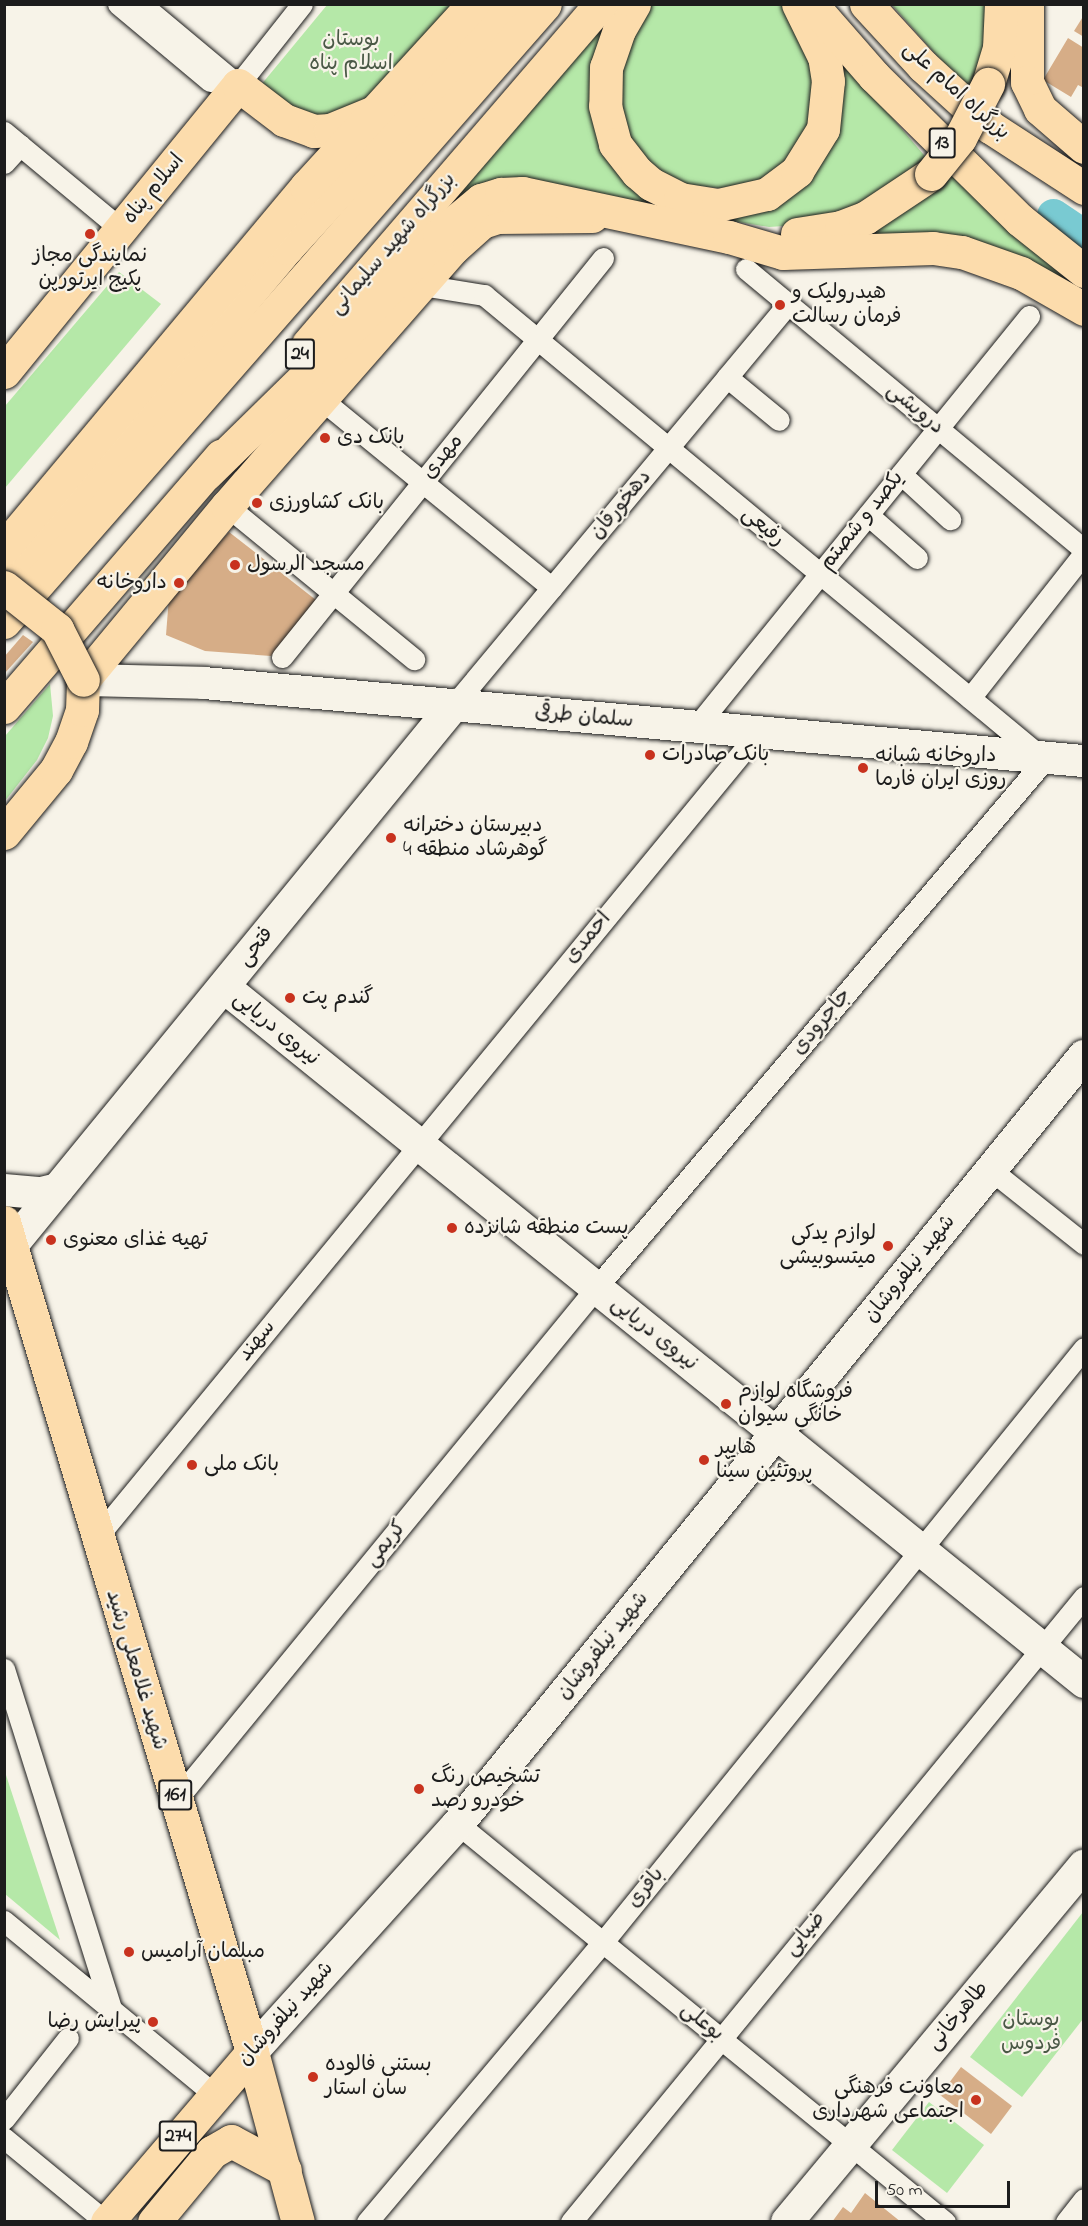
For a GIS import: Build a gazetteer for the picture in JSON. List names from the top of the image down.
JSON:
{
  "streets": {
    "main road": [
      "بزرگراه امام علی",
      "13",
      "اسلام پناه",
      "بزرگراه شهید سلیمانی",
      "24",
      "سلمان طرقی",
      "فتحی",
      "نیروی دریایی",
      "شهید نیلفروشان",
      "شهید غلامعلی رشید",
      "161",
      "طاهرخانی",
      "274"
    ],
    "street": [
      "درویشی",
      "مهدی",
      "دهخورقان",
      "یکصد و شصتم",
      "رفیعی",
      "احمدی",
      "جاجرودی",
      "سهند",
      "کریمی",
      "باقری",
      "ضیایی",
      "بوعلی"
    ]
  },
  "crossings": [
    ["درویشی", "دهخورقان"],
    ["درویشی", "یکصد و شصتم"],
    ["مهدی", "رفیعی"],
    ["دهخورقان", "رفیعی"],
    ["دهخورقان", "سلمان طرقی"],
    ["دهخورقان", "فتحی"],
    ["یکصد و شصتم", "رفیعی"],
    ["یکصد و شصتم", "سلمان طرقی"],
    ["رفیعی", "سلمان طرقی"],
    ["رفیعی", "جاجرودی"],
    ["سلمان طرقی", "احمدی"],
    ["سلمان طرقی", "فتحی"],
    ["سلمان طرقی", "جاجرودی"],
    ["احمدی", "نیروی دریایی"],
    ["احمدی", "سهند"],
    ["فتحی", "نیروی دریایی"],
    ["فتحی", "شهید غلامعلی رشید"],
    ["جاجرودی", "نیروی دریایی"],
    ["جاجرودی", "کریمی"],
    ["نیروی دریایی", "شهید نیلفروشان"],
    ["نیروی دریایی", "سهند"],
    ["نیروی دریایی", "کریمی"],
    ["نیروی دریایی", "باقری"],
    ["نیروی دریایی", "ضیایی"],
    ["شهید نیلفروشان", "شهید غلامعلی رشید"],
    ["شهید نیلفروشان", "بوعلی"],
    ["سهند", "شهید غلامعلی رشید"],
    ["کریمی", "شهید غلامعلی رشید"],
    ["شهید غلامعلی رشید", "274"],
    ["باقری", "بوعلی"],
    ["ضیایی", "بوعلی"],
    ["طاهرخانی", "بوعلی"]
  ],
  "parks": ["بوستان اسلام پناه", "بوستان فردوس"],
  "places": [
    "نمایندگی مجاز پکیج ایرتورپن",
    "هیدرولیک و فرمان رسالت",
    "بانک دی",
    "بانک کشاورزی",
    "مسجد الرسول",
    "داروخانه",
    "بانک صادرات",
    "داروخانه شبانه روزی ایران فارما",
    "دبیرستان دخترانه گوهرشاد منطقه 4",
    "گندم پت",
    "پست منطقه شانزده",
    "تهیه غذای معنوی",
    "لوازم یدکی میتسوبیشی",
    "فروشگاه لوازم خانگی سیوان",
    "هایپر پروتئین سینا",
    "بانک ملی",
    "تشخیص رنگ خودرو رصد",
    "مبلمان آرامیس",
    "پیرایش رضا",
    "بستنی فالوده سان استار",
    "معاونت فرهنگی اجتماعی شهرداری"
  ],
  "scale_bar": "50 m"
}
